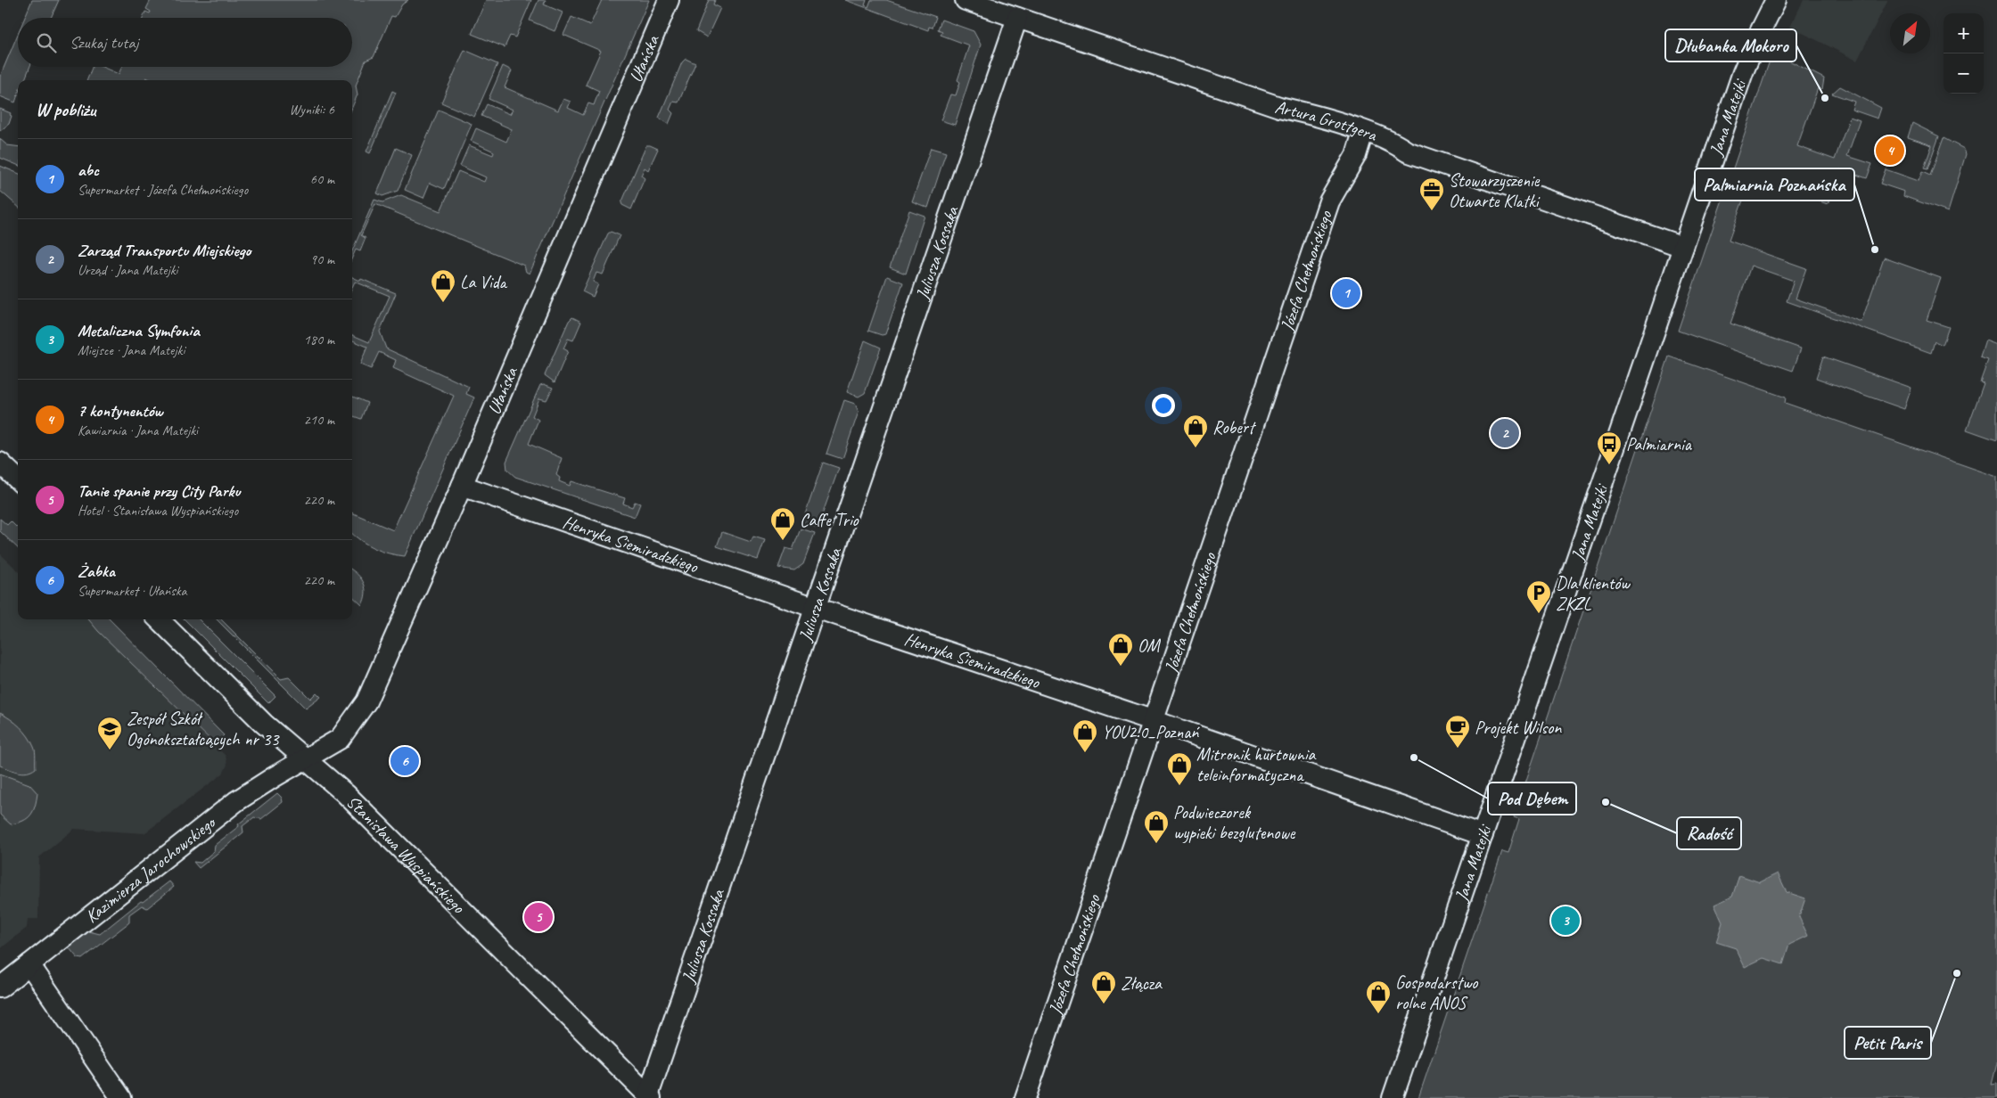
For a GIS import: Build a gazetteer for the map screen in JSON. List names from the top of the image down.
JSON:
{
  "streets": {
    "street": [
      "Ułańska",
      "Jana Matejki",
      "Artura Grottgera",
      "Juliusza Kossaka",
      "Józefa Chełmońskiego",
      "Henryka Siemiradzkiego",
      "Stanisława Wyspiańskiego",
      "Kazimierza Jarochowskiego"
    ]
  },
  "crossings": [
    ["Ułańska", "Henryka Siemiradzkiego"],
    ["Ułańska", "Stanisława Wyspiańskiego"],
    ["Ułańska", "Kazimierza Jarochowskiego"],
    ["Jana Matejki", "Artura Grottgera"],
    ["Jana Matejki", "Henryka Siemiradzkiego"],
    ["Artura Grottgera", "Juliusza Kossaka"],
    ["Artura Grottgera", "Józefa Chełmońskiego"],
    ["Juliusza Kossaka", "Henryka Siemiradzkiego"],
    ["Juliusza Kossaka", "Stanisława Wyspiańskiego"],
    ["Józefa Chełmońskiego", "Henryka Siemiradzkiego"],
    ["Stanisława Wyspiańskiego", "Kazimierza Jarochowskiego"]
  ],
  "places": {
    "other": [
      "Dłubanka Mokoro",
      "Palmiarnia Poznańska",
      "Pod Dębem",
      "Radość",
      "Petit Paris"
    ],
    "office": ["Stowarzyszenie Otwarte Klatki"],
    "shop": [
      "La Vida",
      "Robert",
      "Caffe Trio",
      "OM",
      "YOU2.0_Poznań",
      "Mitronik hurtownia teleinformatyczna",
      "Podwieczorek wypieki bezglutenowe",
      "Złącza",
      "Gospodarstwo rolne ANOS"
    ],
    "bus stop": ["Palmiarnia"],
    "parking": ["Dla klientów ZKZL"],
    "cafe": ["Projekt Wilson"],
    "school or university": ["Zespół Szkół Ogónokształcących nr 33"]
  },
  "north": "top right",
  "page": {
    "map_buttons": ["+", "−"],
    "search": "Szukaj tutaj",
    "heading": ["W pobliżu", "Wyniki: 6"],
    "pins": [
      "4",
      "1",
      "2",
      "6",
      "5",
      "3"
    ],
    "list": [
      {
        "mark": "1",
        "name": "abc",
        "note": "Supermarket · Józefa Chełmońskiego",
        "value": "60 m"
      },
      {
        "mark": "2",
        "name": "Zarząd Transportu Miejskiego",
        "note": "Urząd · Jana Matejki",
        "value": "90 m"
      },
      {
        "mark": "3",
        "name": "Metaliczna Symfonia",
        "note": "Miejsce · Jana Matejki",
        "value": "180 m"
      },
      {
        "mark": "4",
        "name": "7 kontynentów",
        "note": "Kawiarnia · Jana Matejki",
        "value": "210 m"
      },
      {
        "mark": "5",
        "name": "Tanie spanie przy City Parku",
        "note": "Hotel · Stanisława Wyspiańskiego",
        "value": "220 m"
      },
      {
        "mark": "6",
        "name": "Żabka",
        "note": "Supermarket · Ułańska",
        "value": "220 m"
      }
    ]
  }
}
